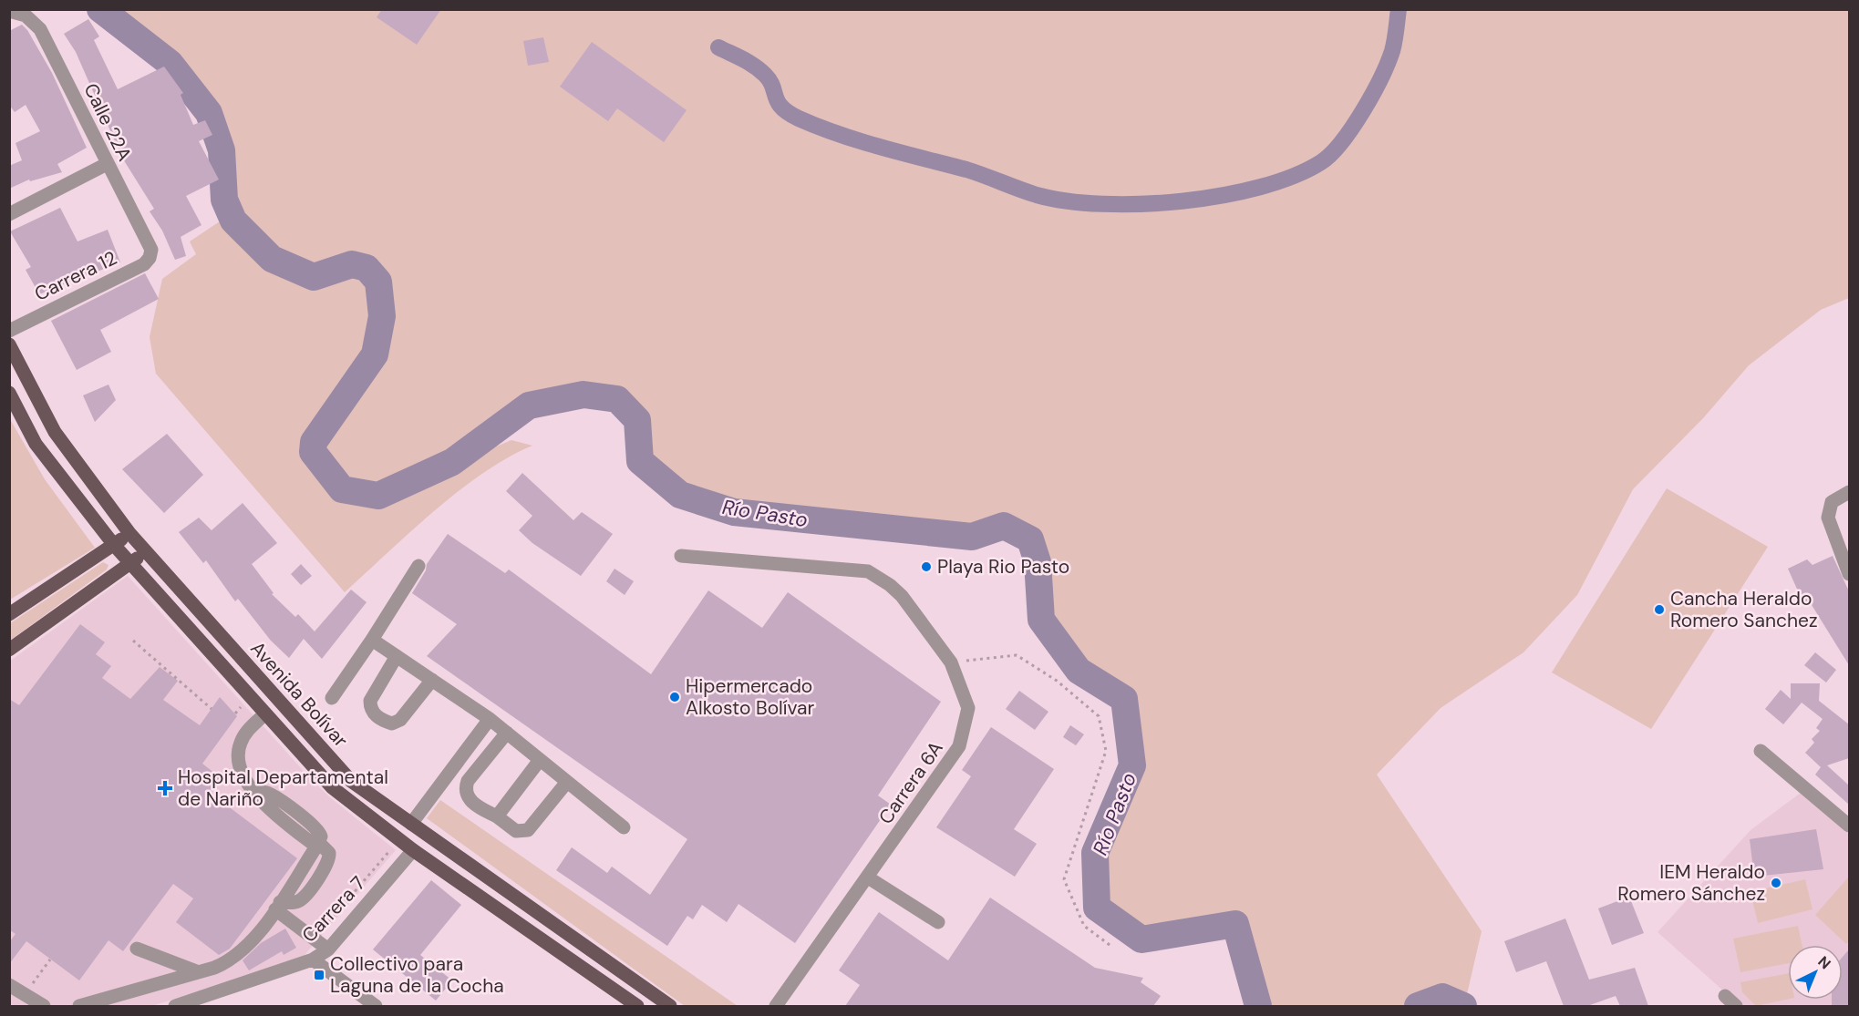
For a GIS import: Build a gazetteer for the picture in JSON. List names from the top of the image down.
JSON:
{
  "streets": {
    "main road": ["Avenida Bolívar"],
    "street": [
      "Calle 22A",
      "Carrera 12",
      "Carrera 6A",
      "Carrera 7"
    ]
  },
  "crossings": [
    ["Calle 22A", "Carrera 12"],
    ["Avenida Bolívar", "Carrera 7"]
  ],
  "water": ["Río Pasto"],
  "places": {
    "other": [
      "Playa Rio Pasto",
      "Cancha Heraldo Romero Sanchez",
      "Hipermercado Alkosto Bolívar",
      "IEM Heraldo Romero Sánchez"
    ],
    "health": ["Hospital Departamental de Nariño"],
    "transit": ["Collectivo para Laguna de la Cocha"]
  },
  "north": "top right"
}
